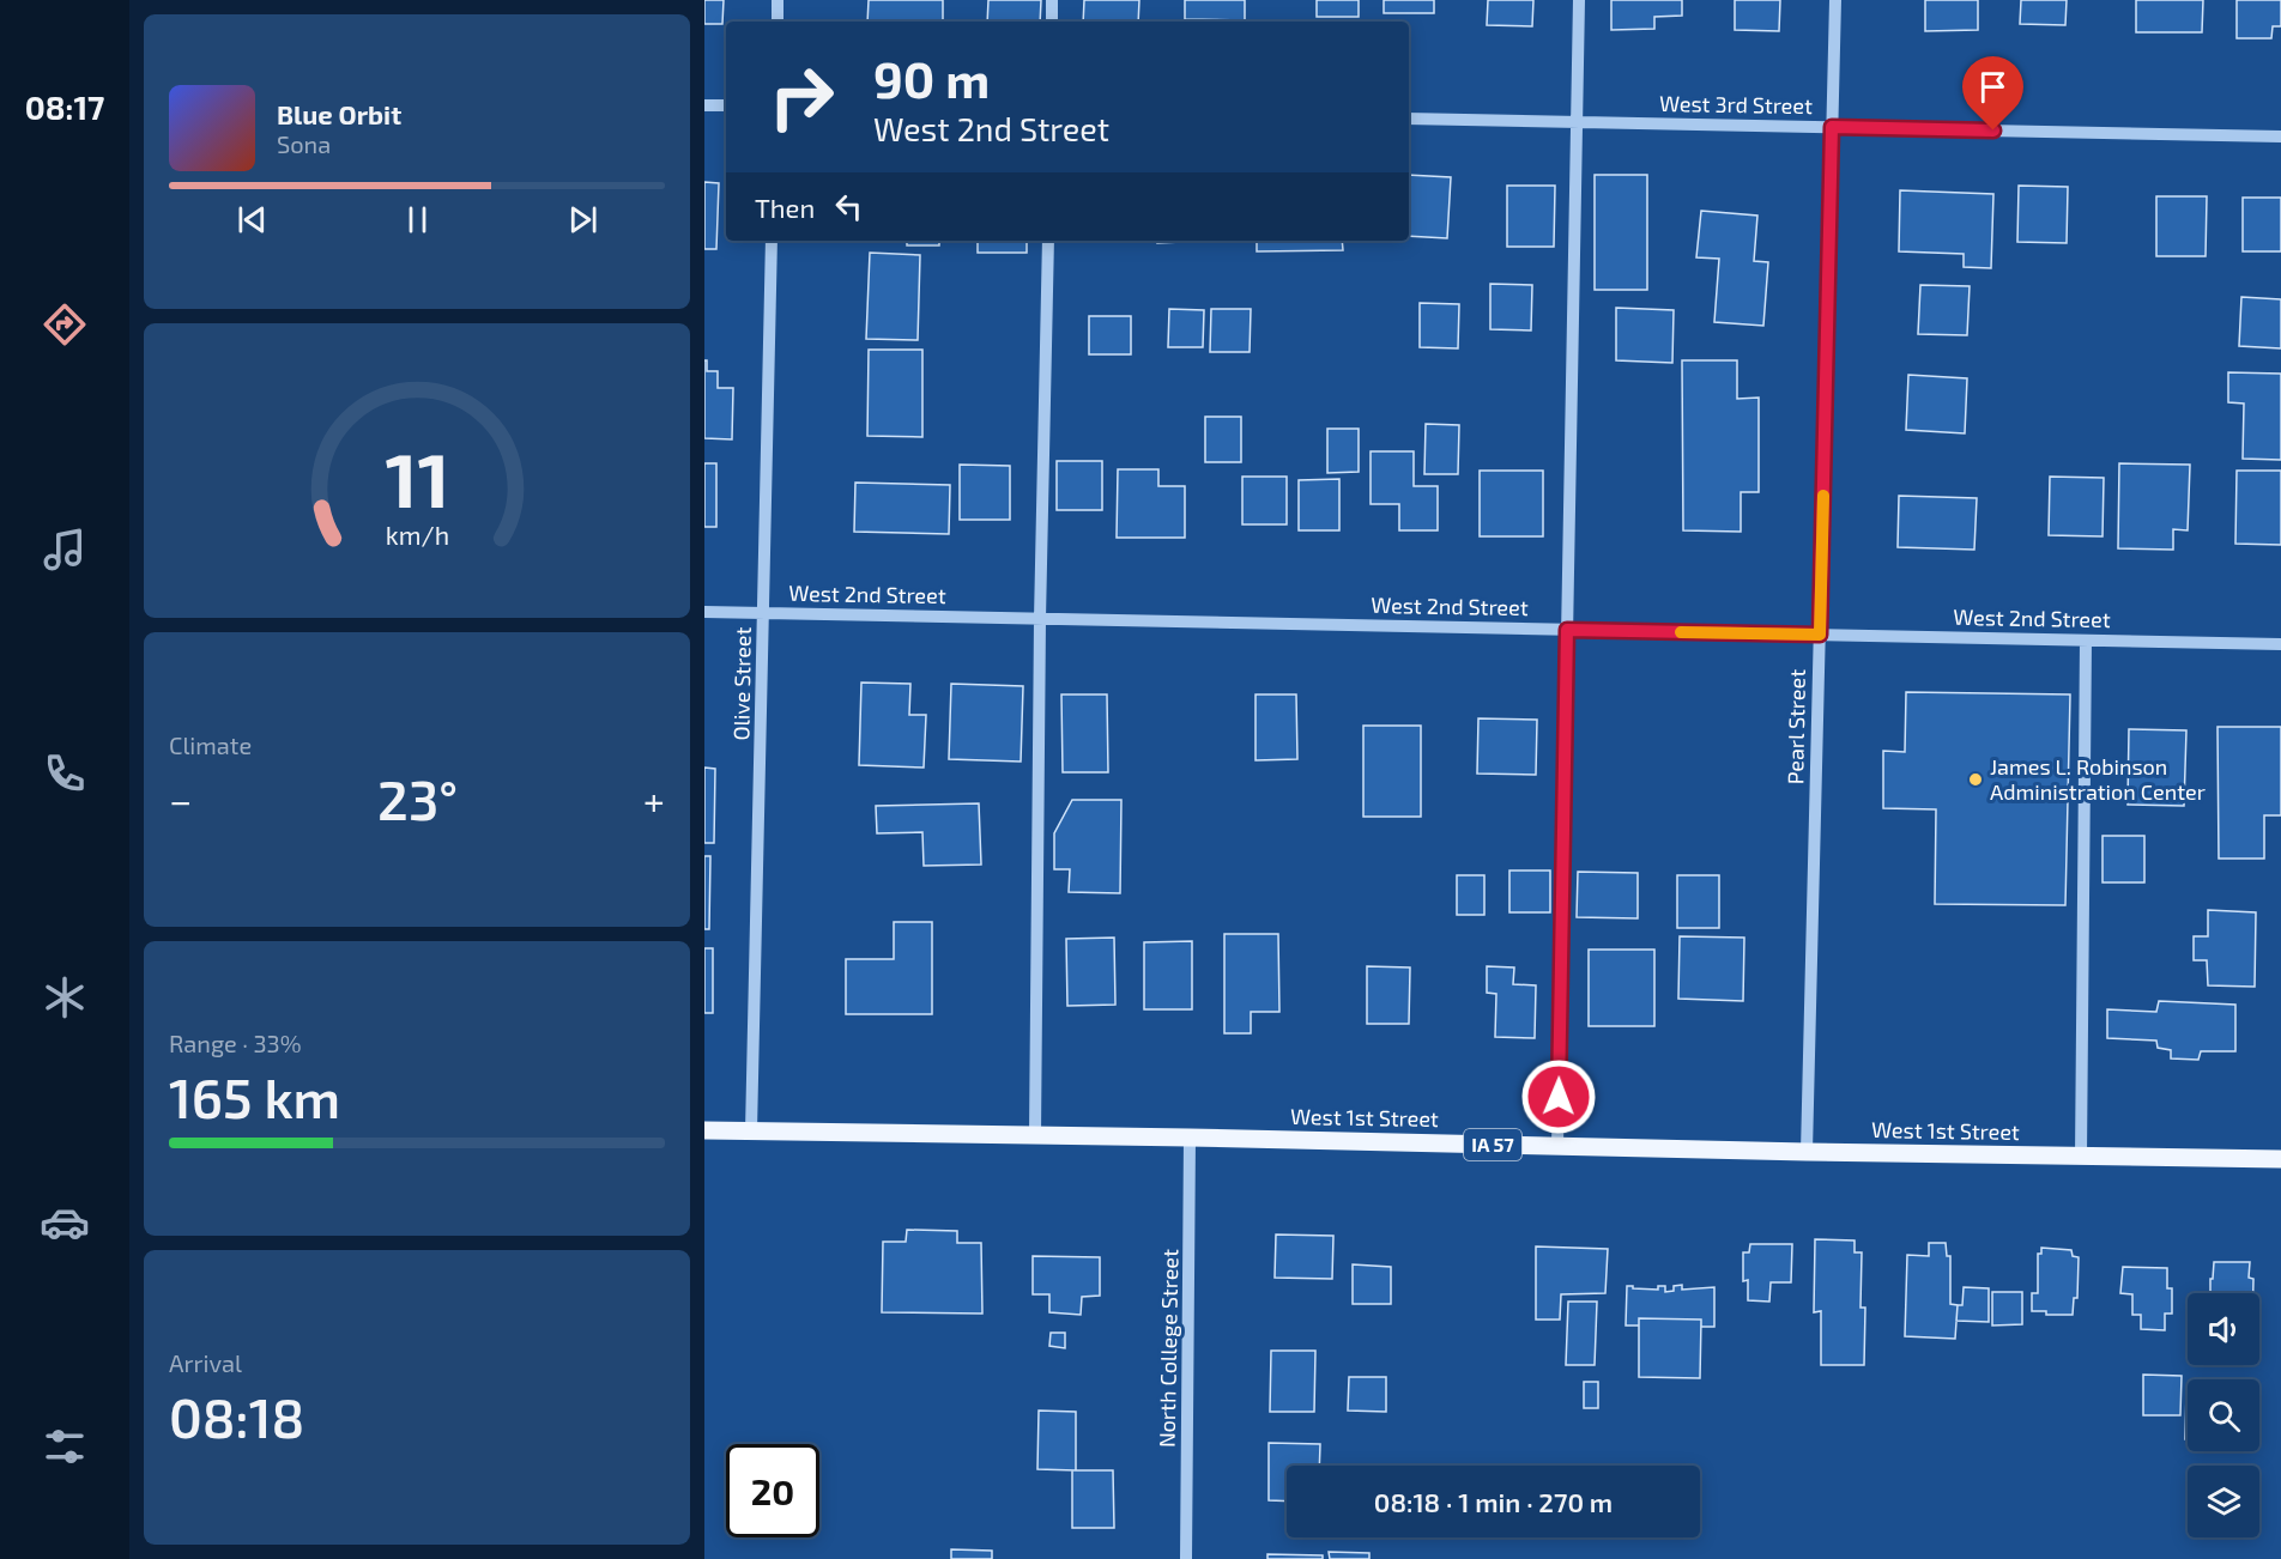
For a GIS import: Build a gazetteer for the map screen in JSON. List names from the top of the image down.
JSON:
{
  "streets": {
    "main road": ["West 1st Street", "IA 57"],
    "street": [
      "West 3rd Street",
      "West 2nd Street",
      "Olive Street",
      "Pearl Street",
      "North College Street"
    ]
  },
  "crossings": [
    ["West 3rd Street", "Pearl Street"],
    ["West 2nd Street", "Olive Street"],
    ["West 2nd Street", "Pearl Street"],
    ["Olive Street", "West 1st Street"],
    ["Pearl Street", "West 1st Street"],
    ["West 1st Street", "North College Street"]
  ],
  "places": ["James L. Robinson Administration Center"],
  "page": {
    "tabs": "08:17",
    "turn": ["90 m", "West 2nd Street"],
    "song": ["Blue Orbit", "Sona"],
    "then": "Then",
    "tile": [
      "Climate",
      ["Range · 33%", "165 km"],
      ["Arrival", "08:18"]
    ],
    "heat": ["−", "23°", "+"],
    "limit": "20",
    "trip": "08:18 · 1 min · 270 m",
    "gauge": ["11", "km/h"]
  }
}
